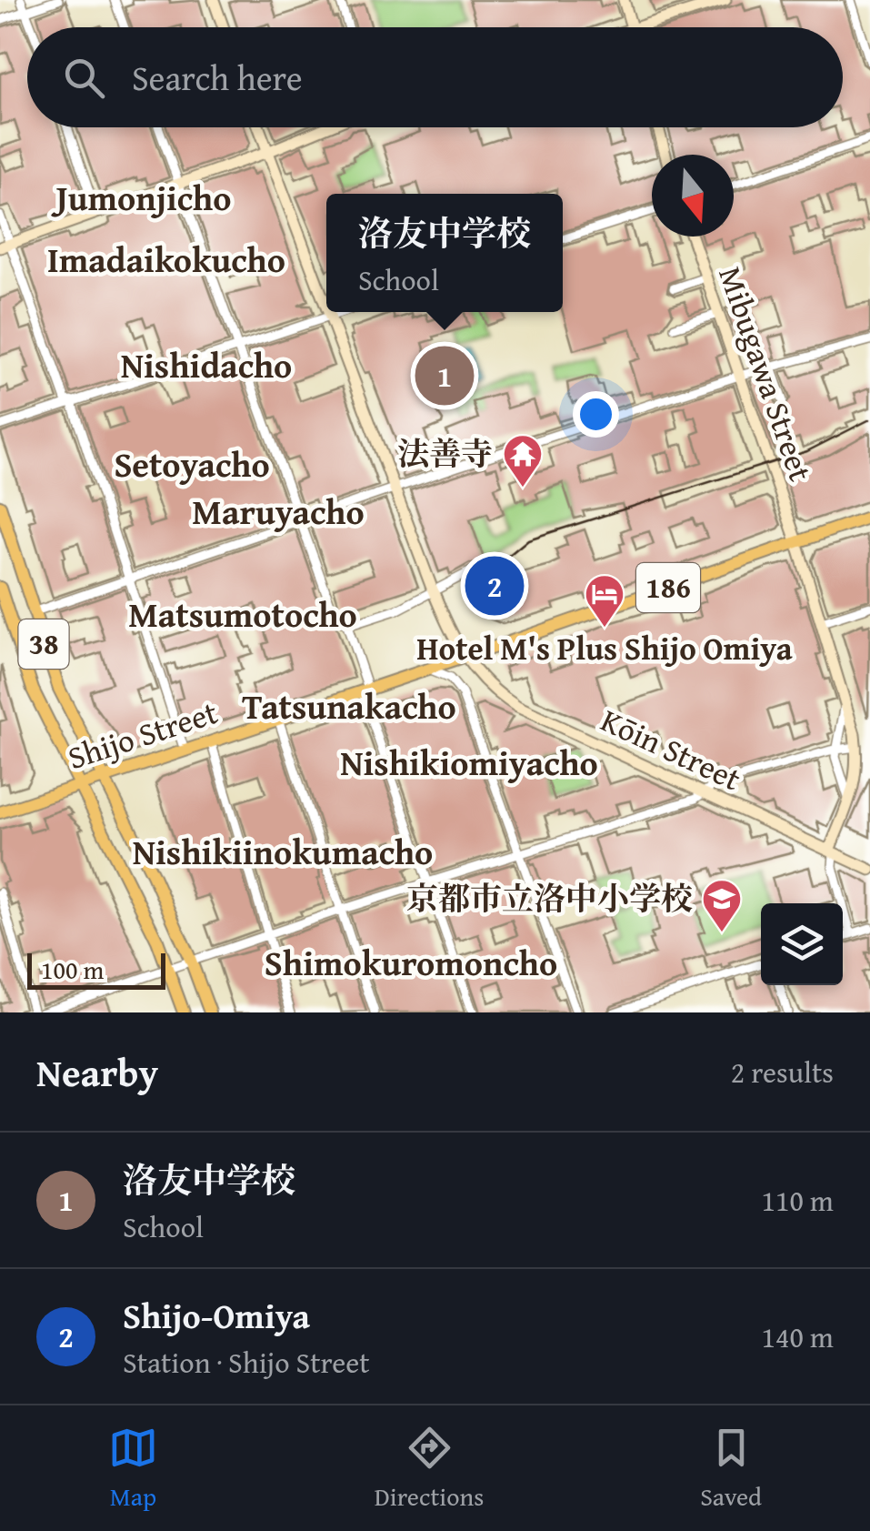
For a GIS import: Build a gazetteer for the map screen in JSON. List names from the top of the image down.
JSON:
{
  "streets": {
    "main road": ["186", "38", "Shijo Street"],
    "street": ["Mibugawa Street", "Kōin Street"]
  },
  "crossings": [
    ["Mibugawa Street", "Shijo Street"],
    ["38", "Shijo Street"],
    ["Shijo Street", "Kōin Street"]
  ],
  "districts": [
    "Jumonjicho",
    "Imadaikokucho",
    "Nishidacho",
    "Setoyacho",
    "Maruyacho",
    "Matsumotocho",
    "Tatsunakacho",
    "Nishikiomiyacho",
    "Nishikiinokumacho",
    "Shimokuromoncho"
  ],
  "places": {
    "temple": ["法善寺"],
    "hotel": ["Hotel M's Plus Shijo Omiya"],
    "school or university": ["京都市立洛中小学校"]
  },
  "scale_bar": "100 m",
  "north": "bottom",
  "page": {
    "search": "Search here",
    "popup": ["洛友中学校", "School"],
    "pins": ["1", "2"],
    "scale": "100 m",
    "heading": ["Nearby", "2 results"],
    "list": [
      {
        "mark": "1",
        "name": "洛友中学校",
        "note": "School",
        "value": "110 m"
      },
      {
        "mark": "2",
        "name": "Shijo-Omiya",
        "note": "Station · Shijo Street",
        "value": "140 m"
      }
    ],
    "nav": ["Map", "Directions", "Saved"]
  }
}
